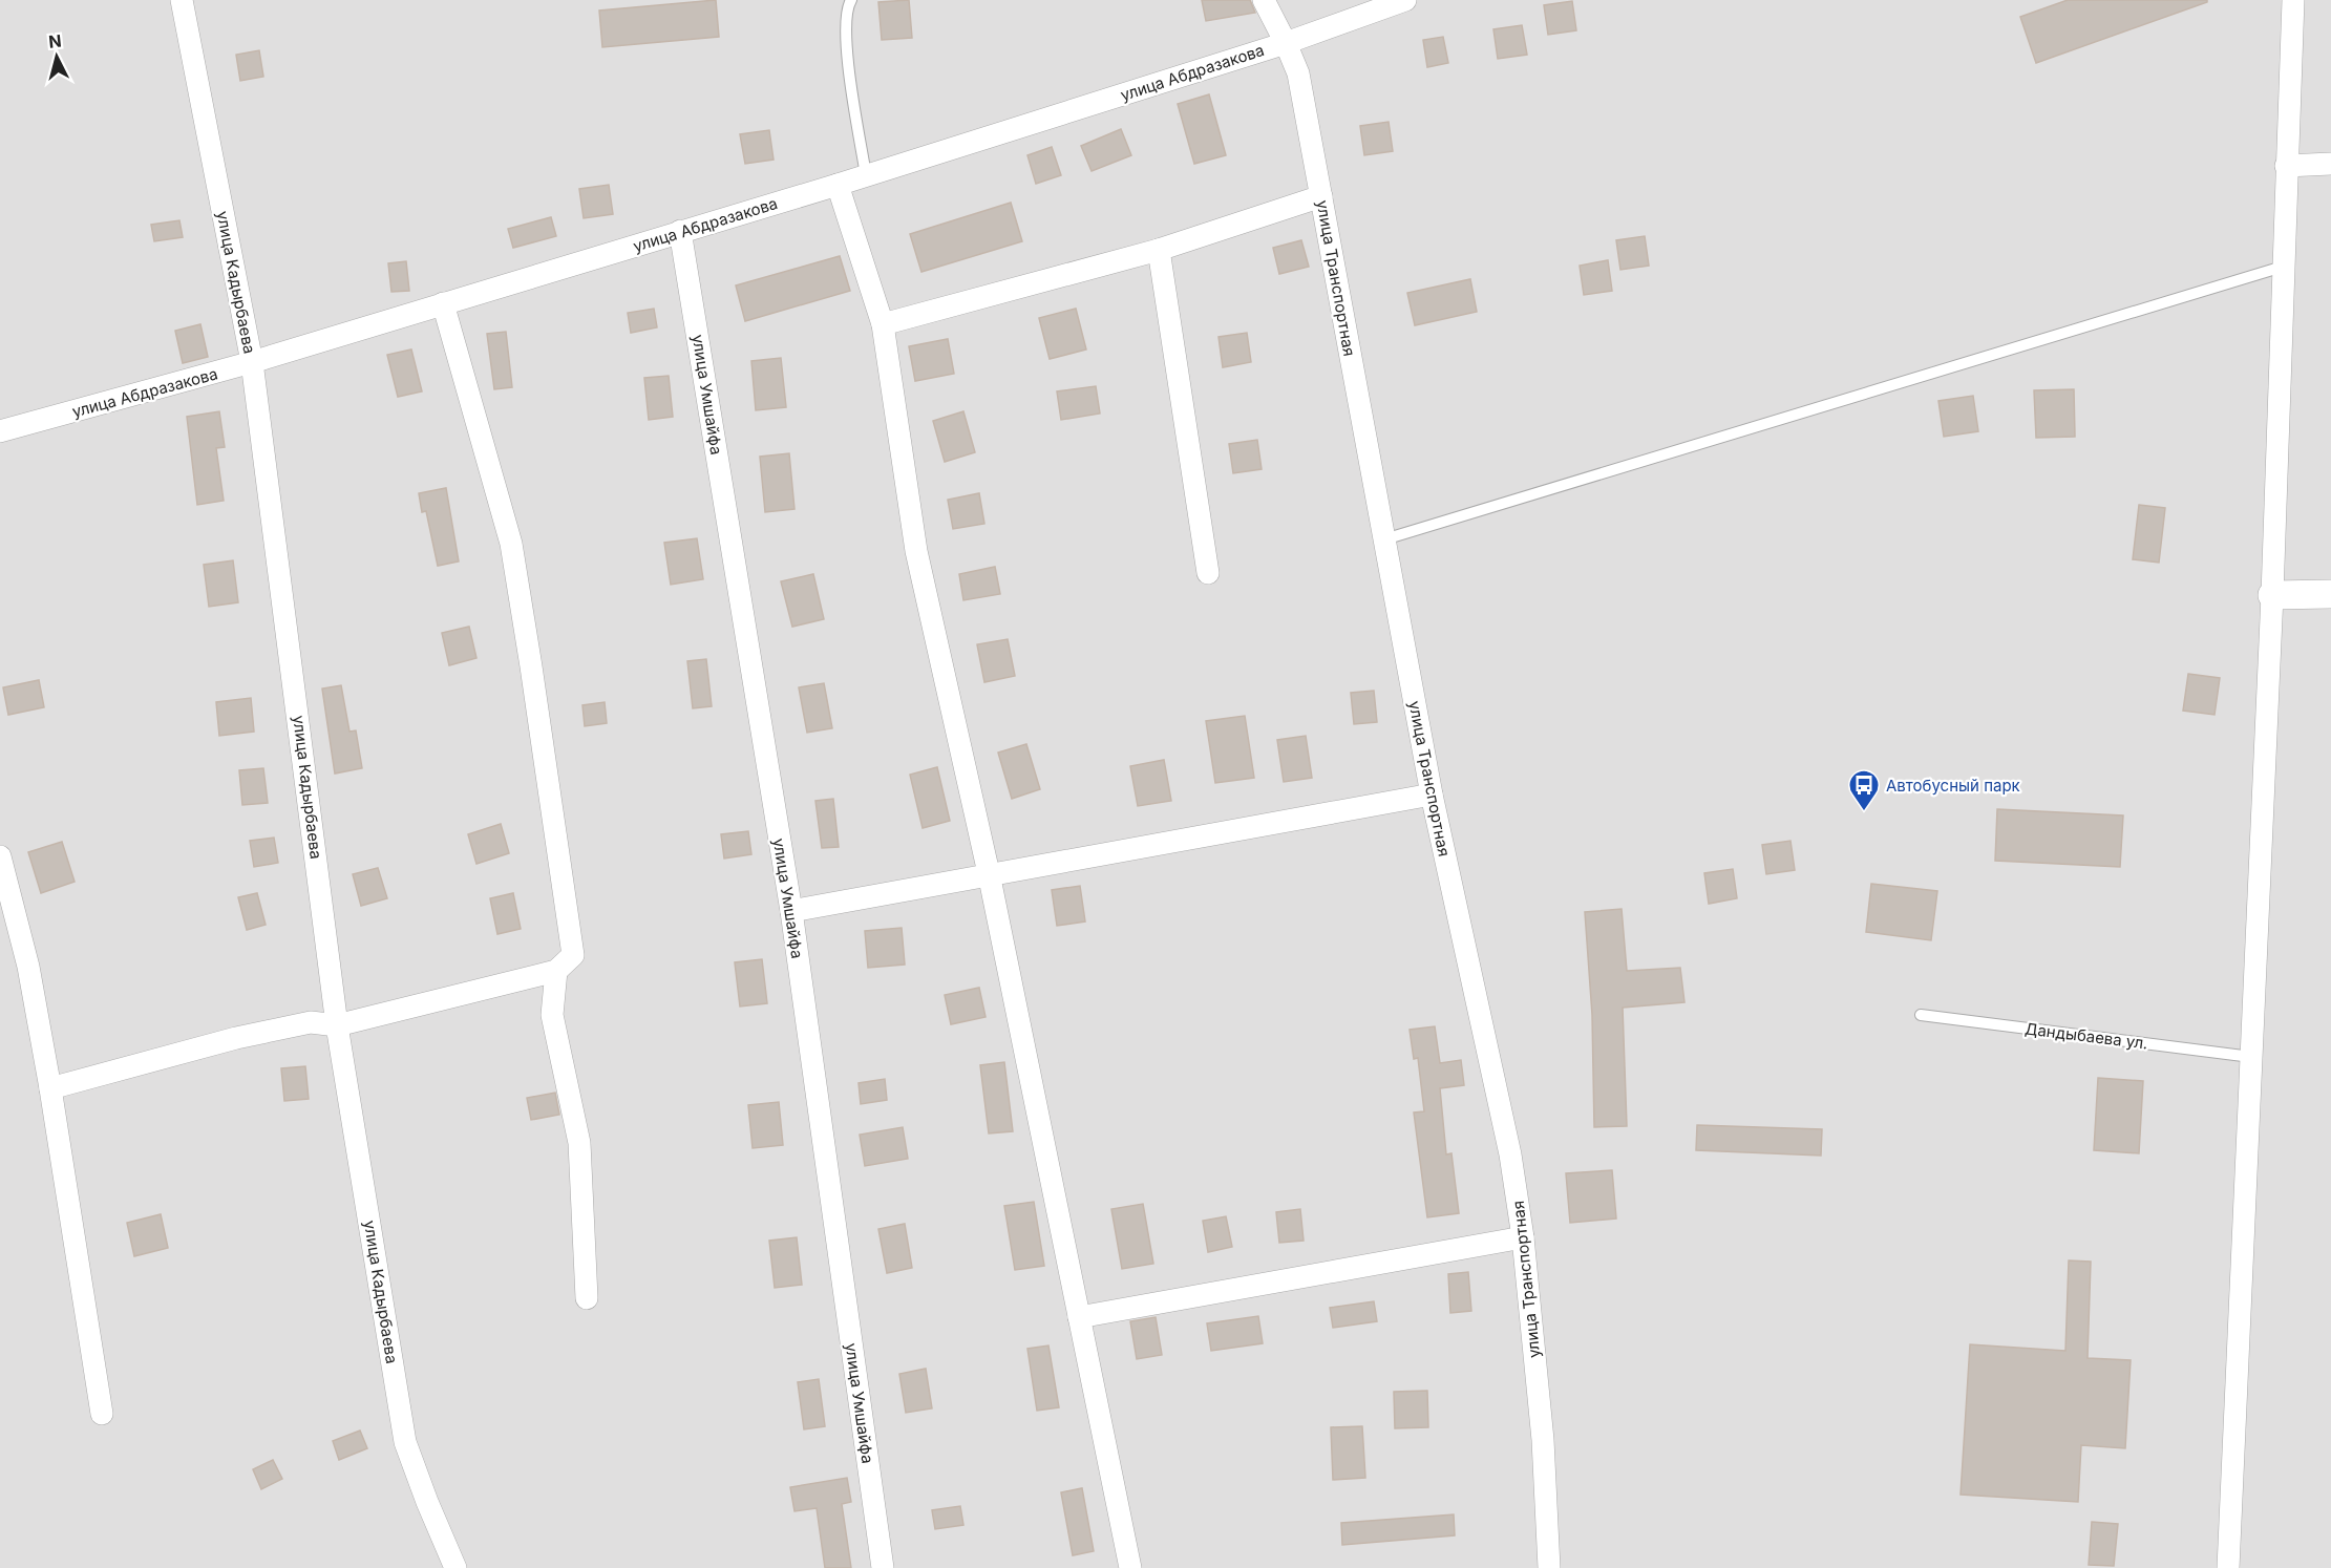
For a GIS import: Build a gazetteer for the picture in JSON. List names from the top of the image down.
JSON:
{
  "streets": {
    "street": [
      "улица Абдразакова",
      "улица Транспортная",
      "улица Кадырбаева",
      "улица Умшайфа"
    ],
    "lane": ["Дандыбаева ул."]
  },
  "crossings": [
    ["улица Абдразакова", "улица Транспортная"],
    ["улица Абдразакова", "улица Кадырбаева"],
    ["улица Абдразакова", "улица Умшайфа"]
  ],
  "places": {
    "bus stop": ["Автобусный парк"]
  },
  "north": "top"
}
